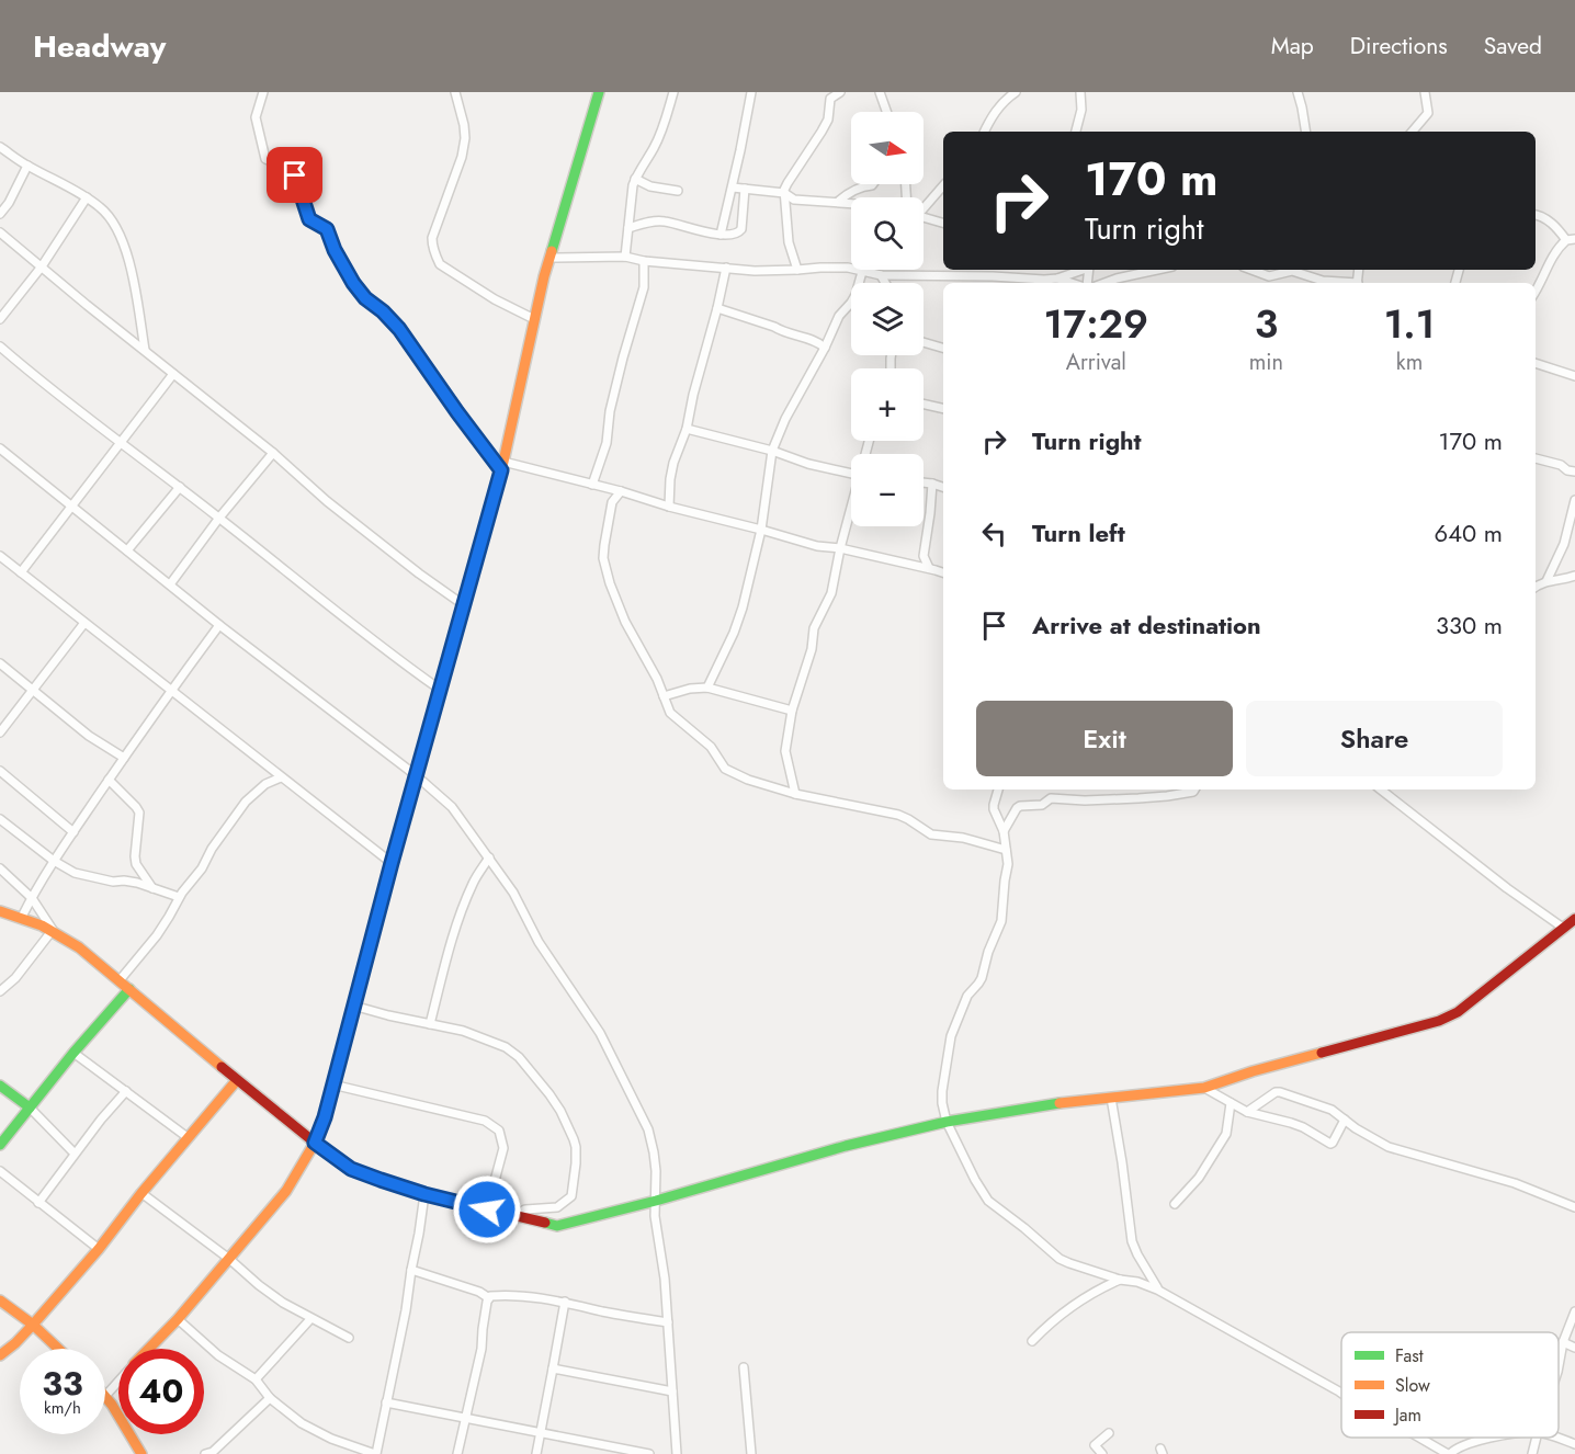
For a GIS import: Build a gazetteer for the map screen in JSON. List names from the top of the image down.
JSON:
{
  "legend": ["Fast", "Slow", "Jam"],
  "north": "right",
  "page": {
    "header": "Headway",
    "nav": ["Map", "Directions", "Saved"],
    "map_buttons": ["+", "−"],
    "turn": ["170 m", "Turn right"],
    "eta": [
      "17:29",
      "Arrival",
      "3",
      "min",
      "1.1",
      "km"
    ],
    "list": [
      {
        "name": "Turn right",
        "value": "170 m"
      },
      {
        "name": "Turn left",
        "value": "640 m"
      },
      {
        "name": "Arrive at destination",
        "value": "330 m"
      }
    ],
    "buttons": ["Exit", "Share"],
    "speed": "33 km/h",
    "limit": "40"
  }
}
